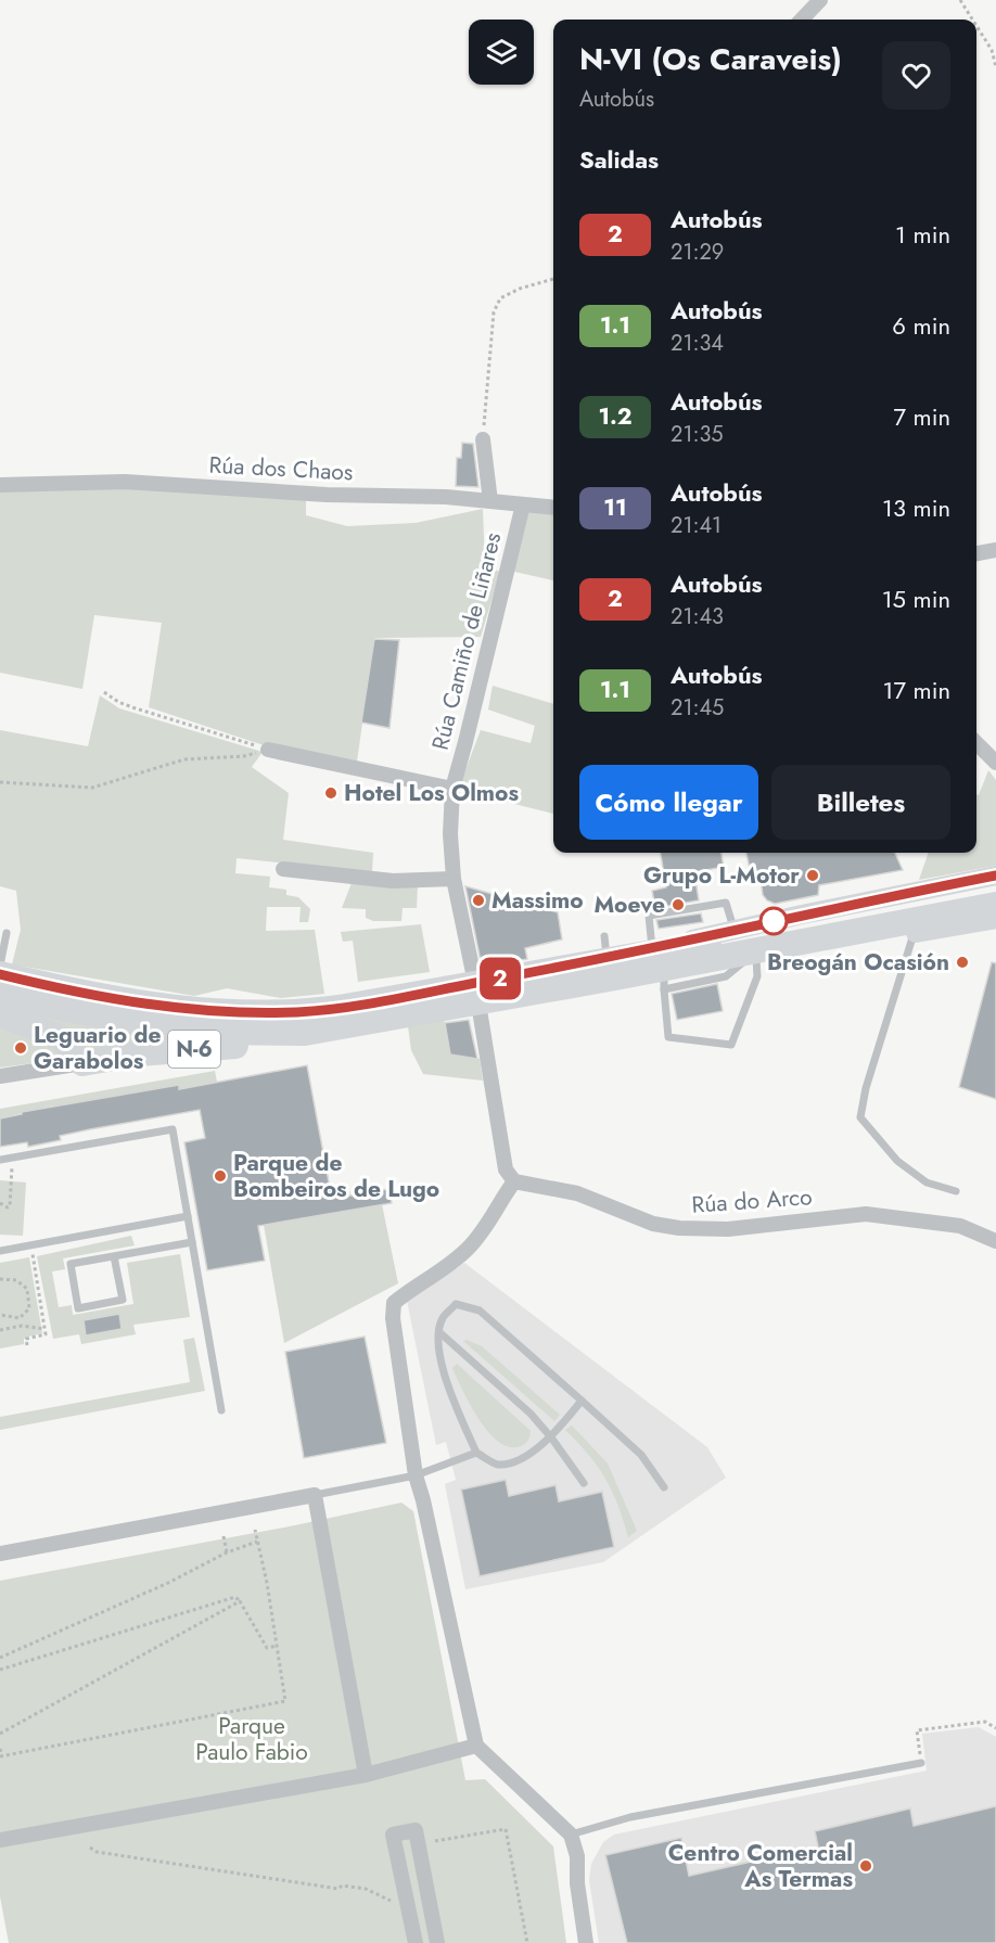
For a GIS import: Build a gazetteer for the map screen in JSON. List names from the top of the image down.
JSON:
{
  "streets": {
    "highway": ["N-6"],
    "street": ["Rúa dos Chaos", "Rúa Camiño de Liñares", "Rúa do Arco"]
  },
  "crossings": [
    ["Rúa dos Chaos", "Rúa Camiño de Liñares"],
    ["Rúa Camiño de Liñares", "N-6"]
  ],
  "parks": ["Parque Paulo Fabio"],
  "places": [
    "Hotel Los Olmos",
    "Grupo L-Motor",
    "Massimo",
    "Moeve",
    "Breogán Ocasión",
    "Leguario de Garabolos",
    "Parque de Bombeiros de Lugo",
    "Centro Comercial As Termas"
  ],
  "lines": ["bus line 2"],
  "page": {
    "on_map": "2",
    "heading": [
      ["N-VI (Os Caraveis)", "Autobús"],
      "Salidas"
    ],
    "list": [
      {
        "mark": "2",
        "name": "Autobús",
        "note": "21:29",
        "value": "1 min"
      },
      {
        "mark": "1.1",
        "name": "Autobús",
        "note": "21:34",
        "value": "6 min"
      },
      {
        "mark": "1.2",
        "name": "Autobús",
        "note": "21:35",
        "value": "7 min"
      },
      {
        "mark": "11",
        "name": "Autobús",
        "note": "21:41",
        "value": "13 min"
      },
      {
        "mark": "2",
        "name": "Autobús",
        "note": "21:43",
        "value": "15 min"
      },
      {
        "mark": "1.1",
        "name": "Autobús",
        "note": "21:45",
        "value": "17 min"
      }
    ],
    "buttons": ["Cómo llegar", "Billetes"]
  }
}
